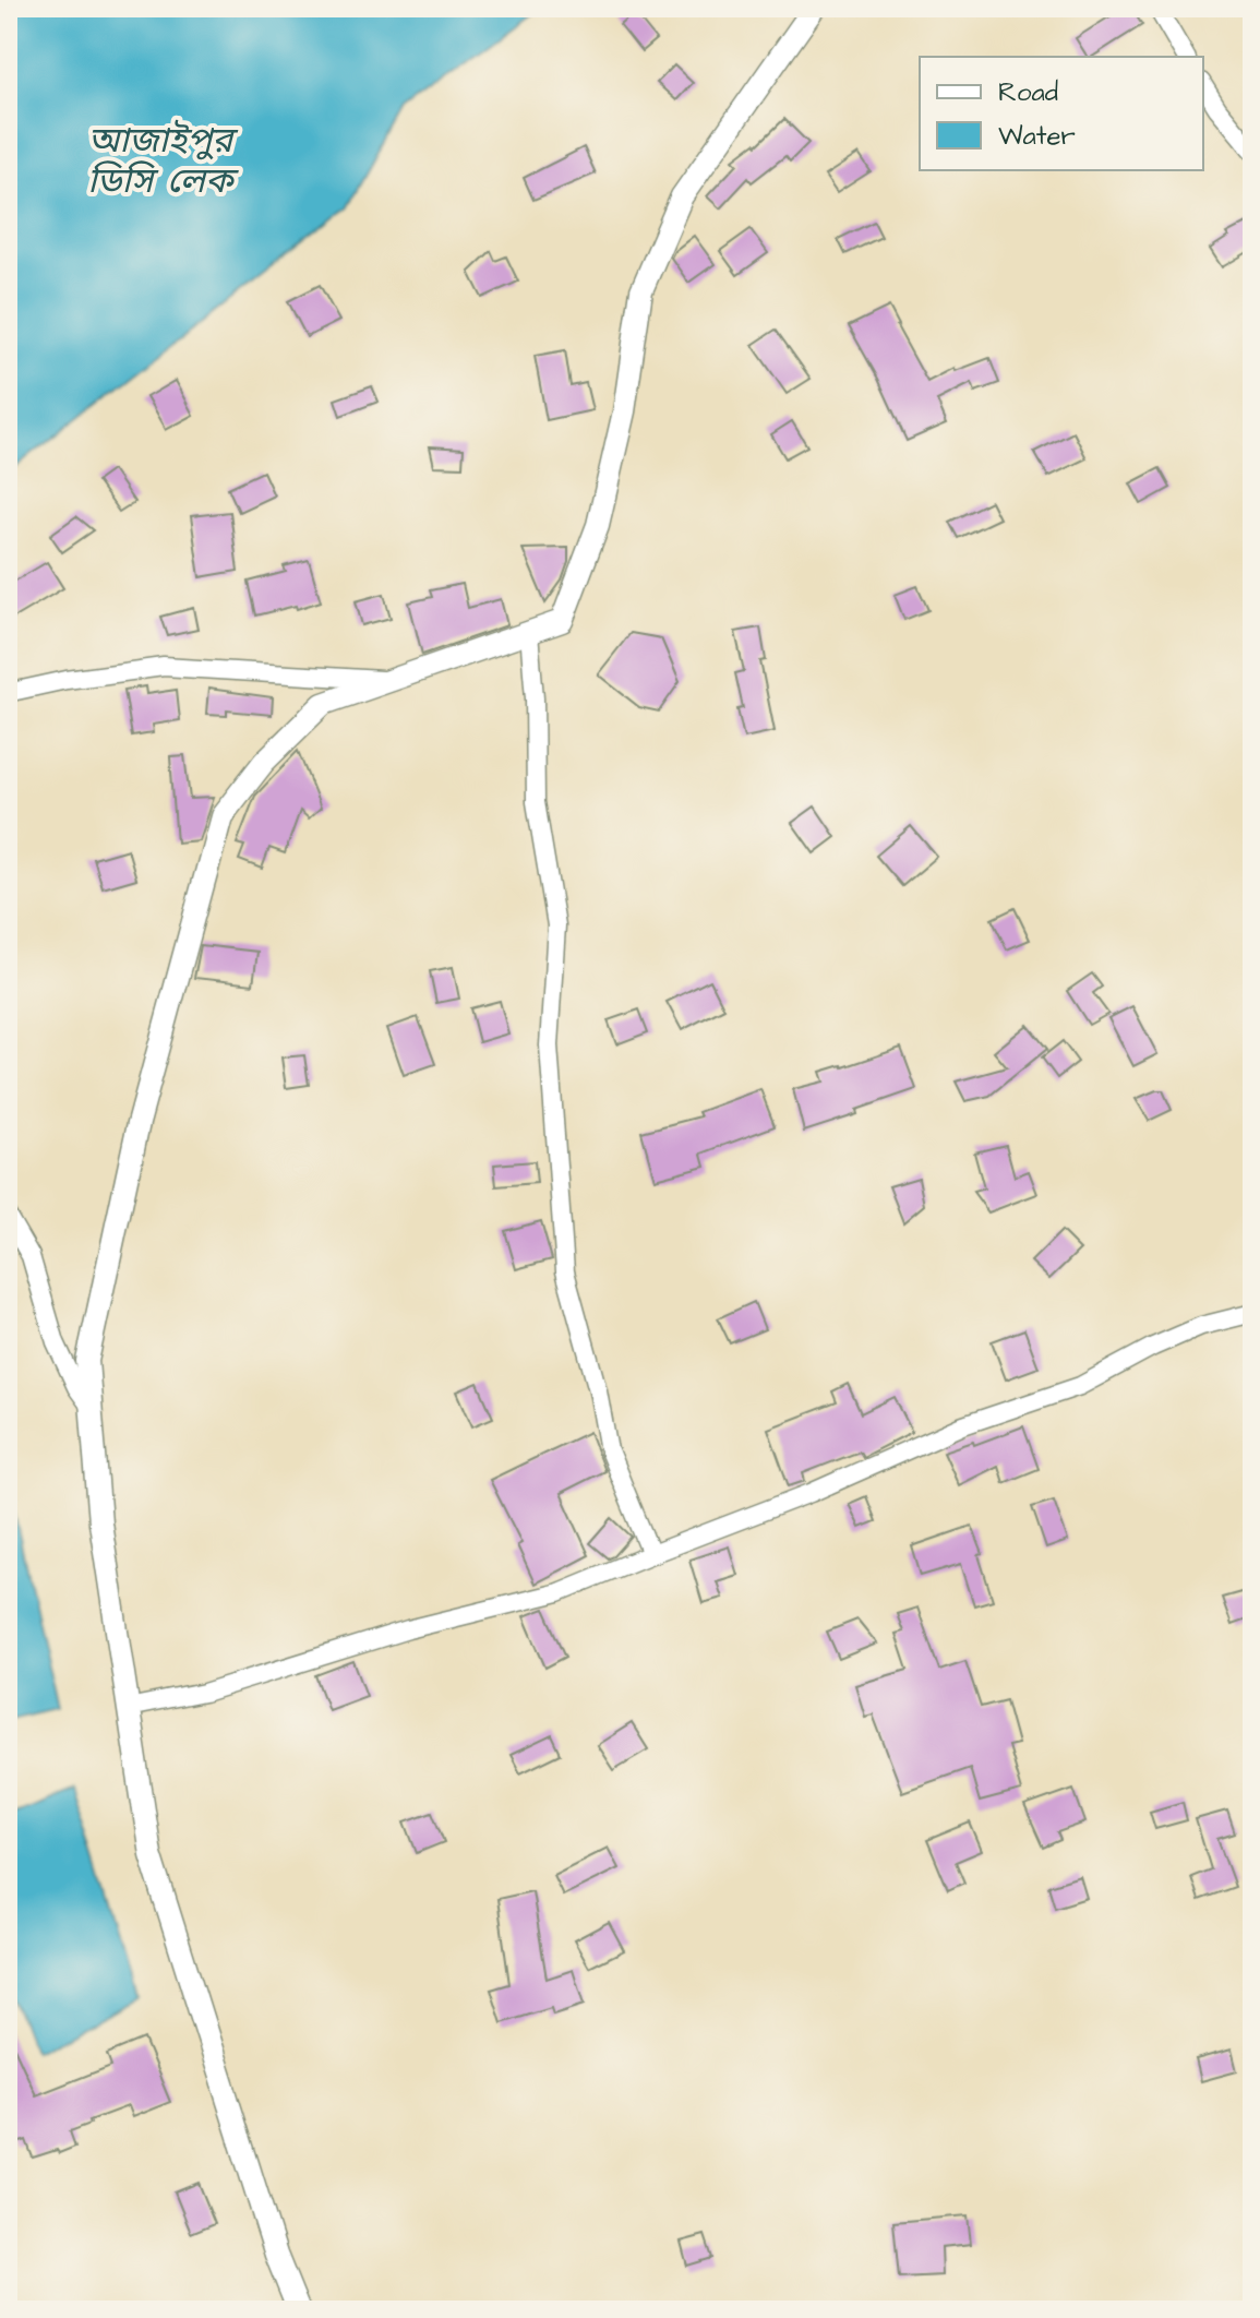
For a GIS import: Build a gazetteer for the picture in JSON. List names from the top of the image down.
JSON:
{
  "water": ["আজাইপুর ডিসি লেক"],
  "legend": ["Road", "Water"]
}
